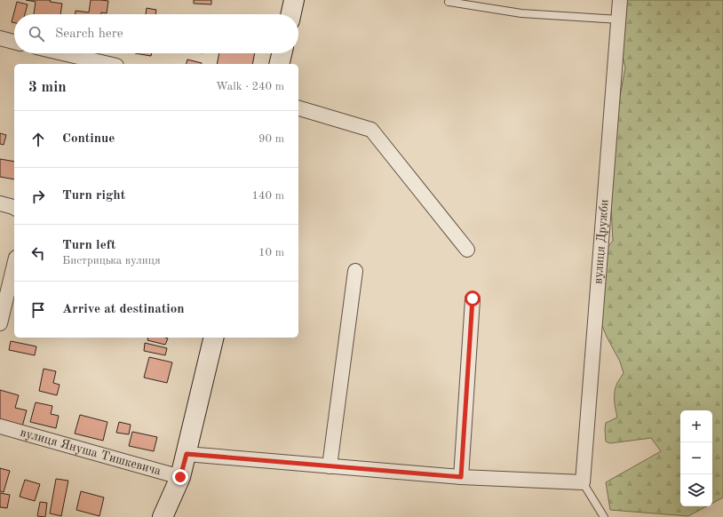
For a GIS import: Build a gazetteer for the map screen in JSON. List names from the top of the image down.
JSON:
{
  "streets": {
    "street": ["вулиця Дружби", "вулиця Януша Тишкевича"]
  },
  "page": {
    "search": "Search here",
    "heading": ["3 min", "Walk · 240 m"],
    "list": [
      ["Continue", "90 m"],
      ["Turn right", "140 m"],
      ["Turn left", "Бистрицька вулиця", "10 m"],
      "Arrive at destination"
    ],
    "map_buttons": ["+", "−"]
  }
}
